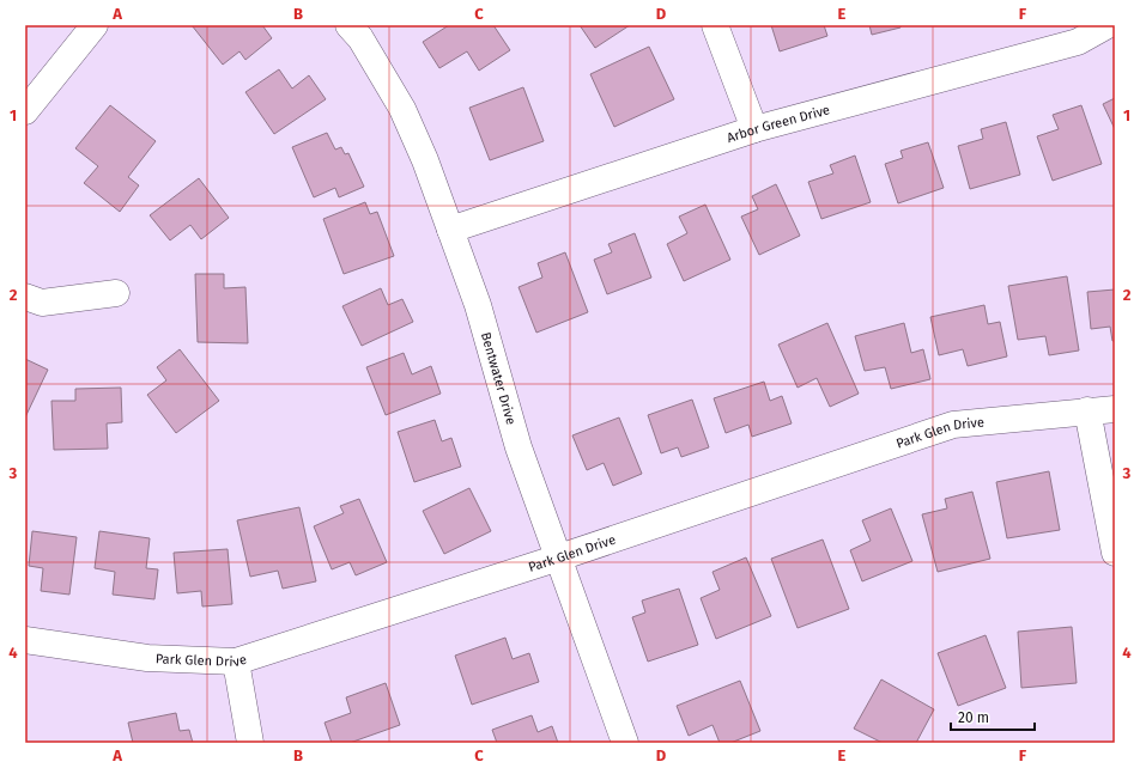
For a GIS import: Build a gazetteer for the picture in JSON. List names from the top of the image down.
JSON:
{
  "streets": {
    "street": ["Arbor Green Drive", "Bentwater Drive", "Park Glen Drive"]
  },
  "crossings": [
    ["Arbor Green Drive", "Bentwater Drive"],
    ["Bentwater Drive", "Park Glen Drive"]
  ],
  "scale_bar": "20 m",
  "grid": {
    "columns": [
      "A",
      "B",
      "C",
      "D",
      "E",
      "F"
    ],
    "rows": [
      "1",
      "2",
      "3",
      "4"
    ]
  }
}
